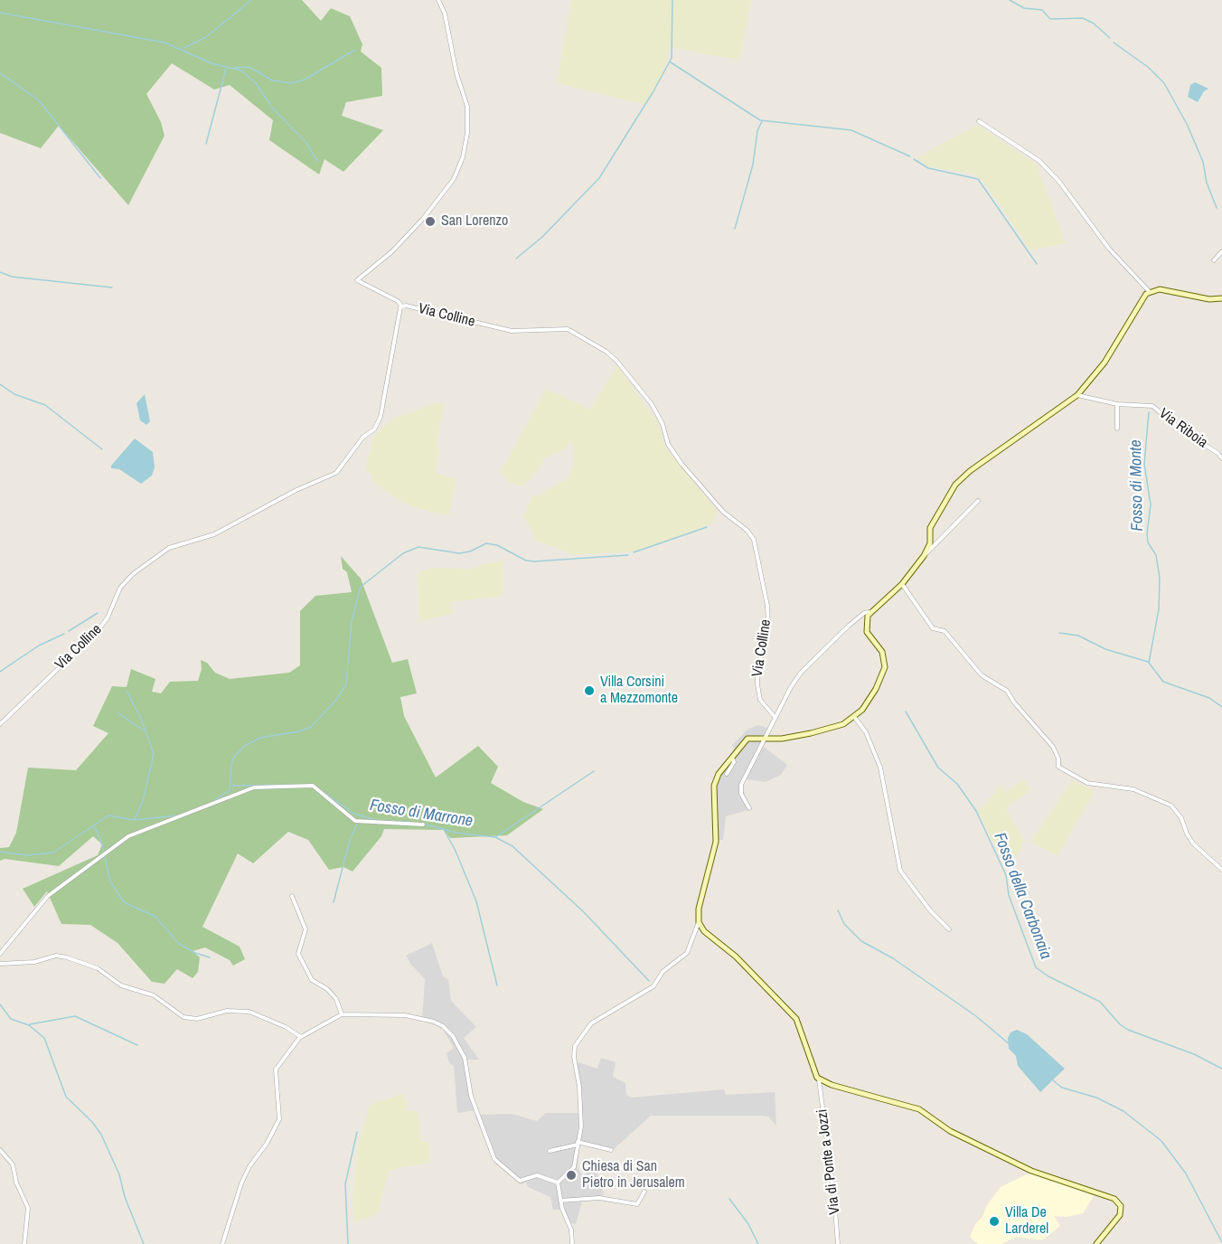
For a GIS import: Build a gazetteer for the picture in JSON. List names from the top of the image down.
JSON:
{
  "streets": {
    "street": ["Via Colline", "Via Riboia", "Via di Ponte a Jozzi"]
  },
  "water": ["Fosso di Monte", "Fosso di Marrone", "Fosso della Carbonaia"],
  "places": [
    "San Lorenzo",
    "Villa Corsini a Mezzomonte",
    "Chiesa di San Pietro in Jerusalem",
    "Villa De Larderel"
  ]
}
